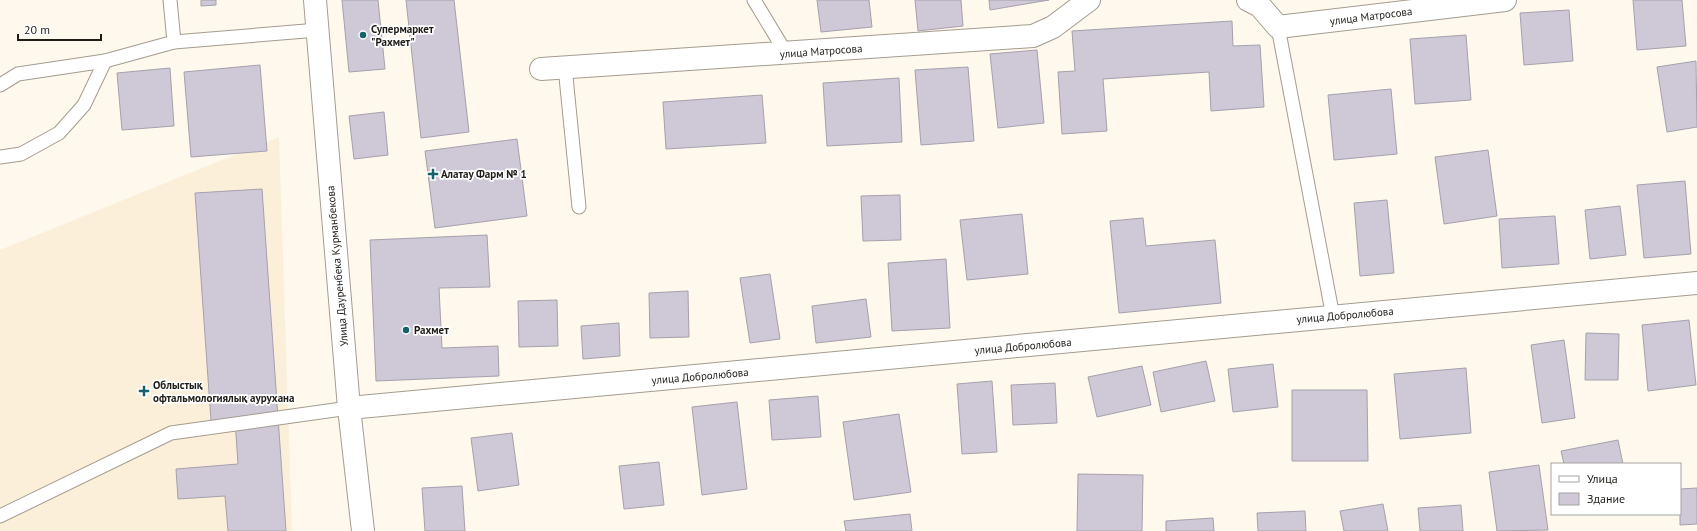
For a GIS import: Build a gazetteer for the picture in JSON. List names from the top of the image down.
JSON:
{
  "streets": {
    "street": ["улица Матросова", "Улица Дауренбека Курманбекова", "улица Добролюбова"]
  },
  "crossings": [
    ["Улица Дауренбека Курманбекова", "улица Добролюбова"]
  ],
  "places": {
    "other": ["Супермаркет \"Рахмет\"", "Рахмет"],
    "health": ["Алатау Фарм № 1", "Облыстық офтальмологиялық аурухана"]
  },
  "legend": ["Улица", "Здание"],
  "scale_bar": "20 m"
}
